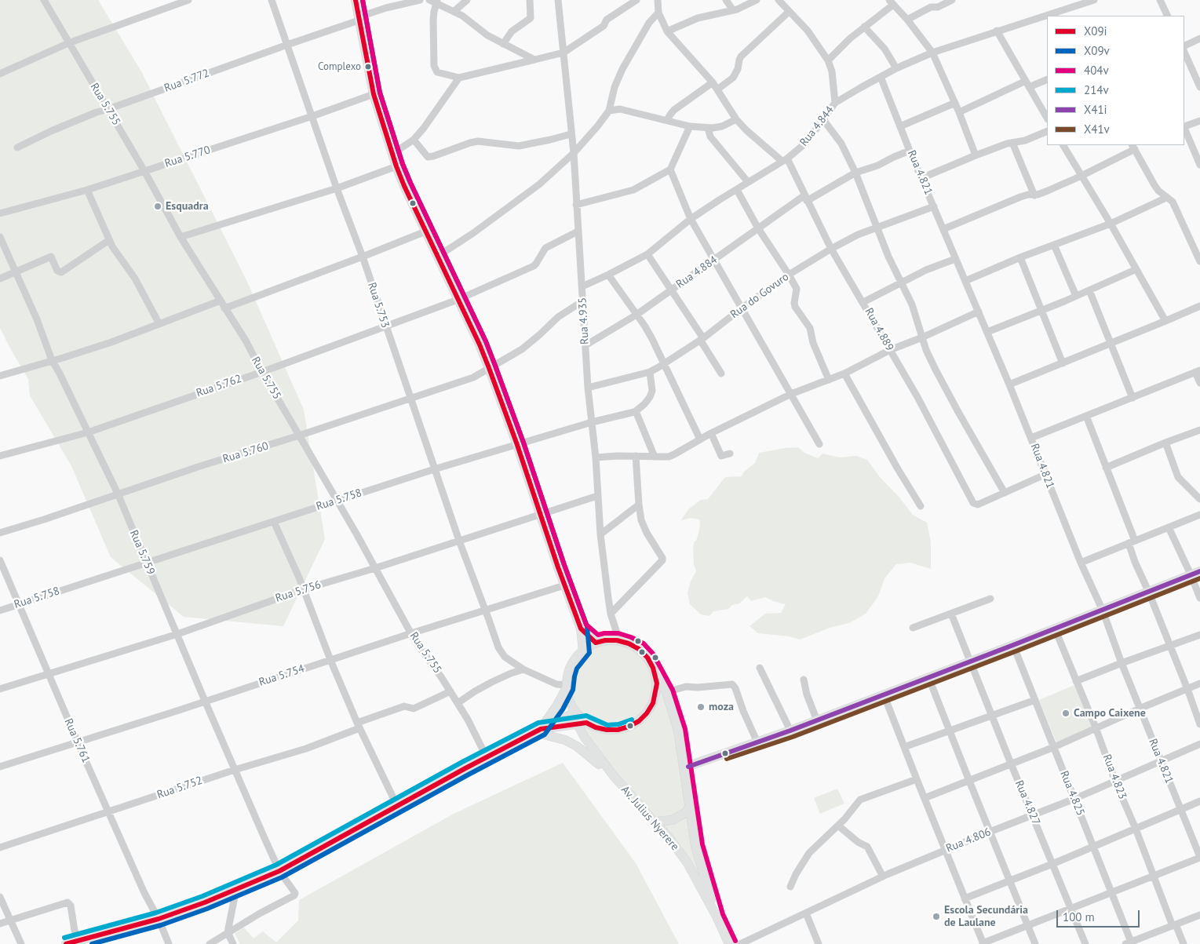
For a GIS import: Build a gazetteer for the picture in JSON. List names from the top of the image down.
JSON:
{
  "streets": {
    "main road": ["Av. Julius Nyerere"],
    "street": [
      "Rua 5.772",
      "Rua 5.755",
      "Rua 4.844",
      "Rua 5.770",
      "Rua 4.821",
      "Rua 4.884",
      "Rua do Govuro",
      "Rua 5.753",
      "Rua 4.935",
      "Rua 4.889",
      "Rua 5.762",
      "Rua 5.760",
      "Rua 5.758",
      "Rua 5.759",
      "Rua 5.756",
      "Rua 5.754",
      "Rua 5.761",
      "Rua 4.823",
      "Rua 5.752",
      "Rua 4.825",
      "Rua 4.827",
      "Rua 4.806"
    ]
  },
  "crossings": [
    ["Rua 5.772", "Rua 5.755"],
    ["Rua 5.772", "Rua 5.753"],
    ["Rua 5.755", "Rua 5.770"],
    ["Rua 5.755", "Rua 5.762"],
    ["Rua 5.755", "Rua 5.760"],
    ["Rua 5.755", "Rua 5.758"],
    ["Rua 5.755", "Rua 5.756"],
    ["Rua 5.755", "Rua 5.754"],
    ["Rua 5.755", "Rua 5.752"],
    ["Rua 4.844", "Rua 4.821"],
    ["Rua 4.844", "Rua 4.935"],
    ["Rua 4.844", "Rua 4.889"],
    ["Rua 5.770", "Rua 5.753"],
    ["Rua 4.821", "Rua 4.884"],
    ["Rua 4.821", "Rua do Govuro"],
    ["Rua 4.821", "Rua 4.806"],
    ["Rua 4.884", "Rua 4.935"],
    ["Rua 4.884", "Rua 4.889"],
    ["Rua do Govuro", "Rua 4.935"],
    ["Rua do Govuro", "Rua 4.889"],
    ["Rua do Govuro", "Rua 5.758"],
    ["Rua 5.753", "Rua 4.935"],
    ["Rua 5.753", "Rua 5.762"],
    ["Rua 5.753", "Rua 5.760"],
    ["Rua 5.753", "Rua 5.758"],
    ["Rua 5.753", "Rua 5.756"],
    ["Rua 5.753", "Rua 5.754"],
    ["Rua 5.753", "Av. Julius Nyerere"],
    ["Rua 4.935", "Rua 5.762"],
    ["Rua 4.935", "Rua 5.760"],
    ["Rua 4.935", "Rua 5.758"],
    ["Rua 4.935", "Rua 5.756"],
    ["Rua 4.935", "Av. Julius Nyerere"],
    ["Rua 5.762", "Rua 5.759"],
    ["Rua 5.760", "Rua 5.759"],
    ["Rua 5.758", "Rua 5.759"],
    ["Rua 5.758", "Rua 5.761"],
    ["Rua 5.759", "Rua 5.756"],
    ["Rua 5.759", "Rua 5.754"],
    ["Rua 5.759", "Rua 5.752"],
    ["Rua 5.756", "Rua 5.761"],
    ["Rua 5.754", "Rua 5.761"],
    ["Rua 5.761", "Rua 5.752"],
    ["Rua 4.823", "Rua 4.806"],
    ["Rua 4.825", "Rua 4.806"],
    ["Rua 4.827", "Rua 4.806"]
  ],
  "places": [
    "Complexo",
    "Esquadra",
    "moza",
    "Campo Caixene",
    "Escola Secundária de Laulane"
  ],
  "lines": [
    "transit line X09i",
    "transit line X09v",
    "transit line 404v",
    "transit line X41i",
    "transit line X41v",
    "transit line 214v"
  ],
  "legend": [
    "X09i",
    "X09v",
    "404v",
    "214v",
    "X41i",
    "X41v"
  ],
  "scale_bar": "100 m"
}
